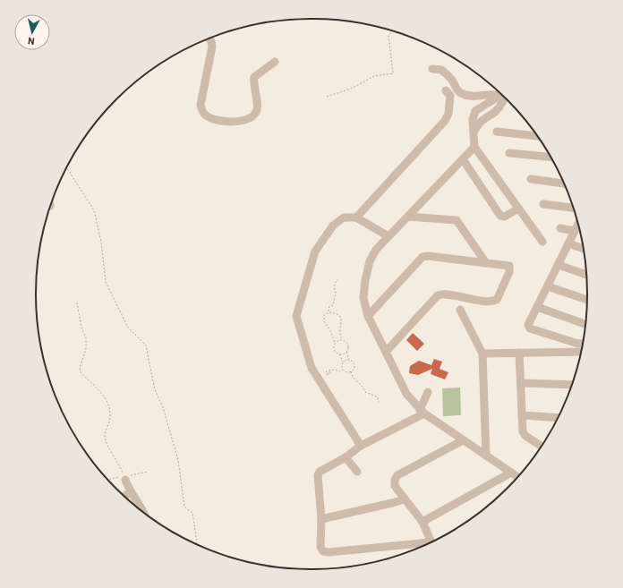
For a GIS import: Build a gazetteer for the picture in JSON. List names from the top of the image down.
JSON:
{
  "north": "bottom"
}
